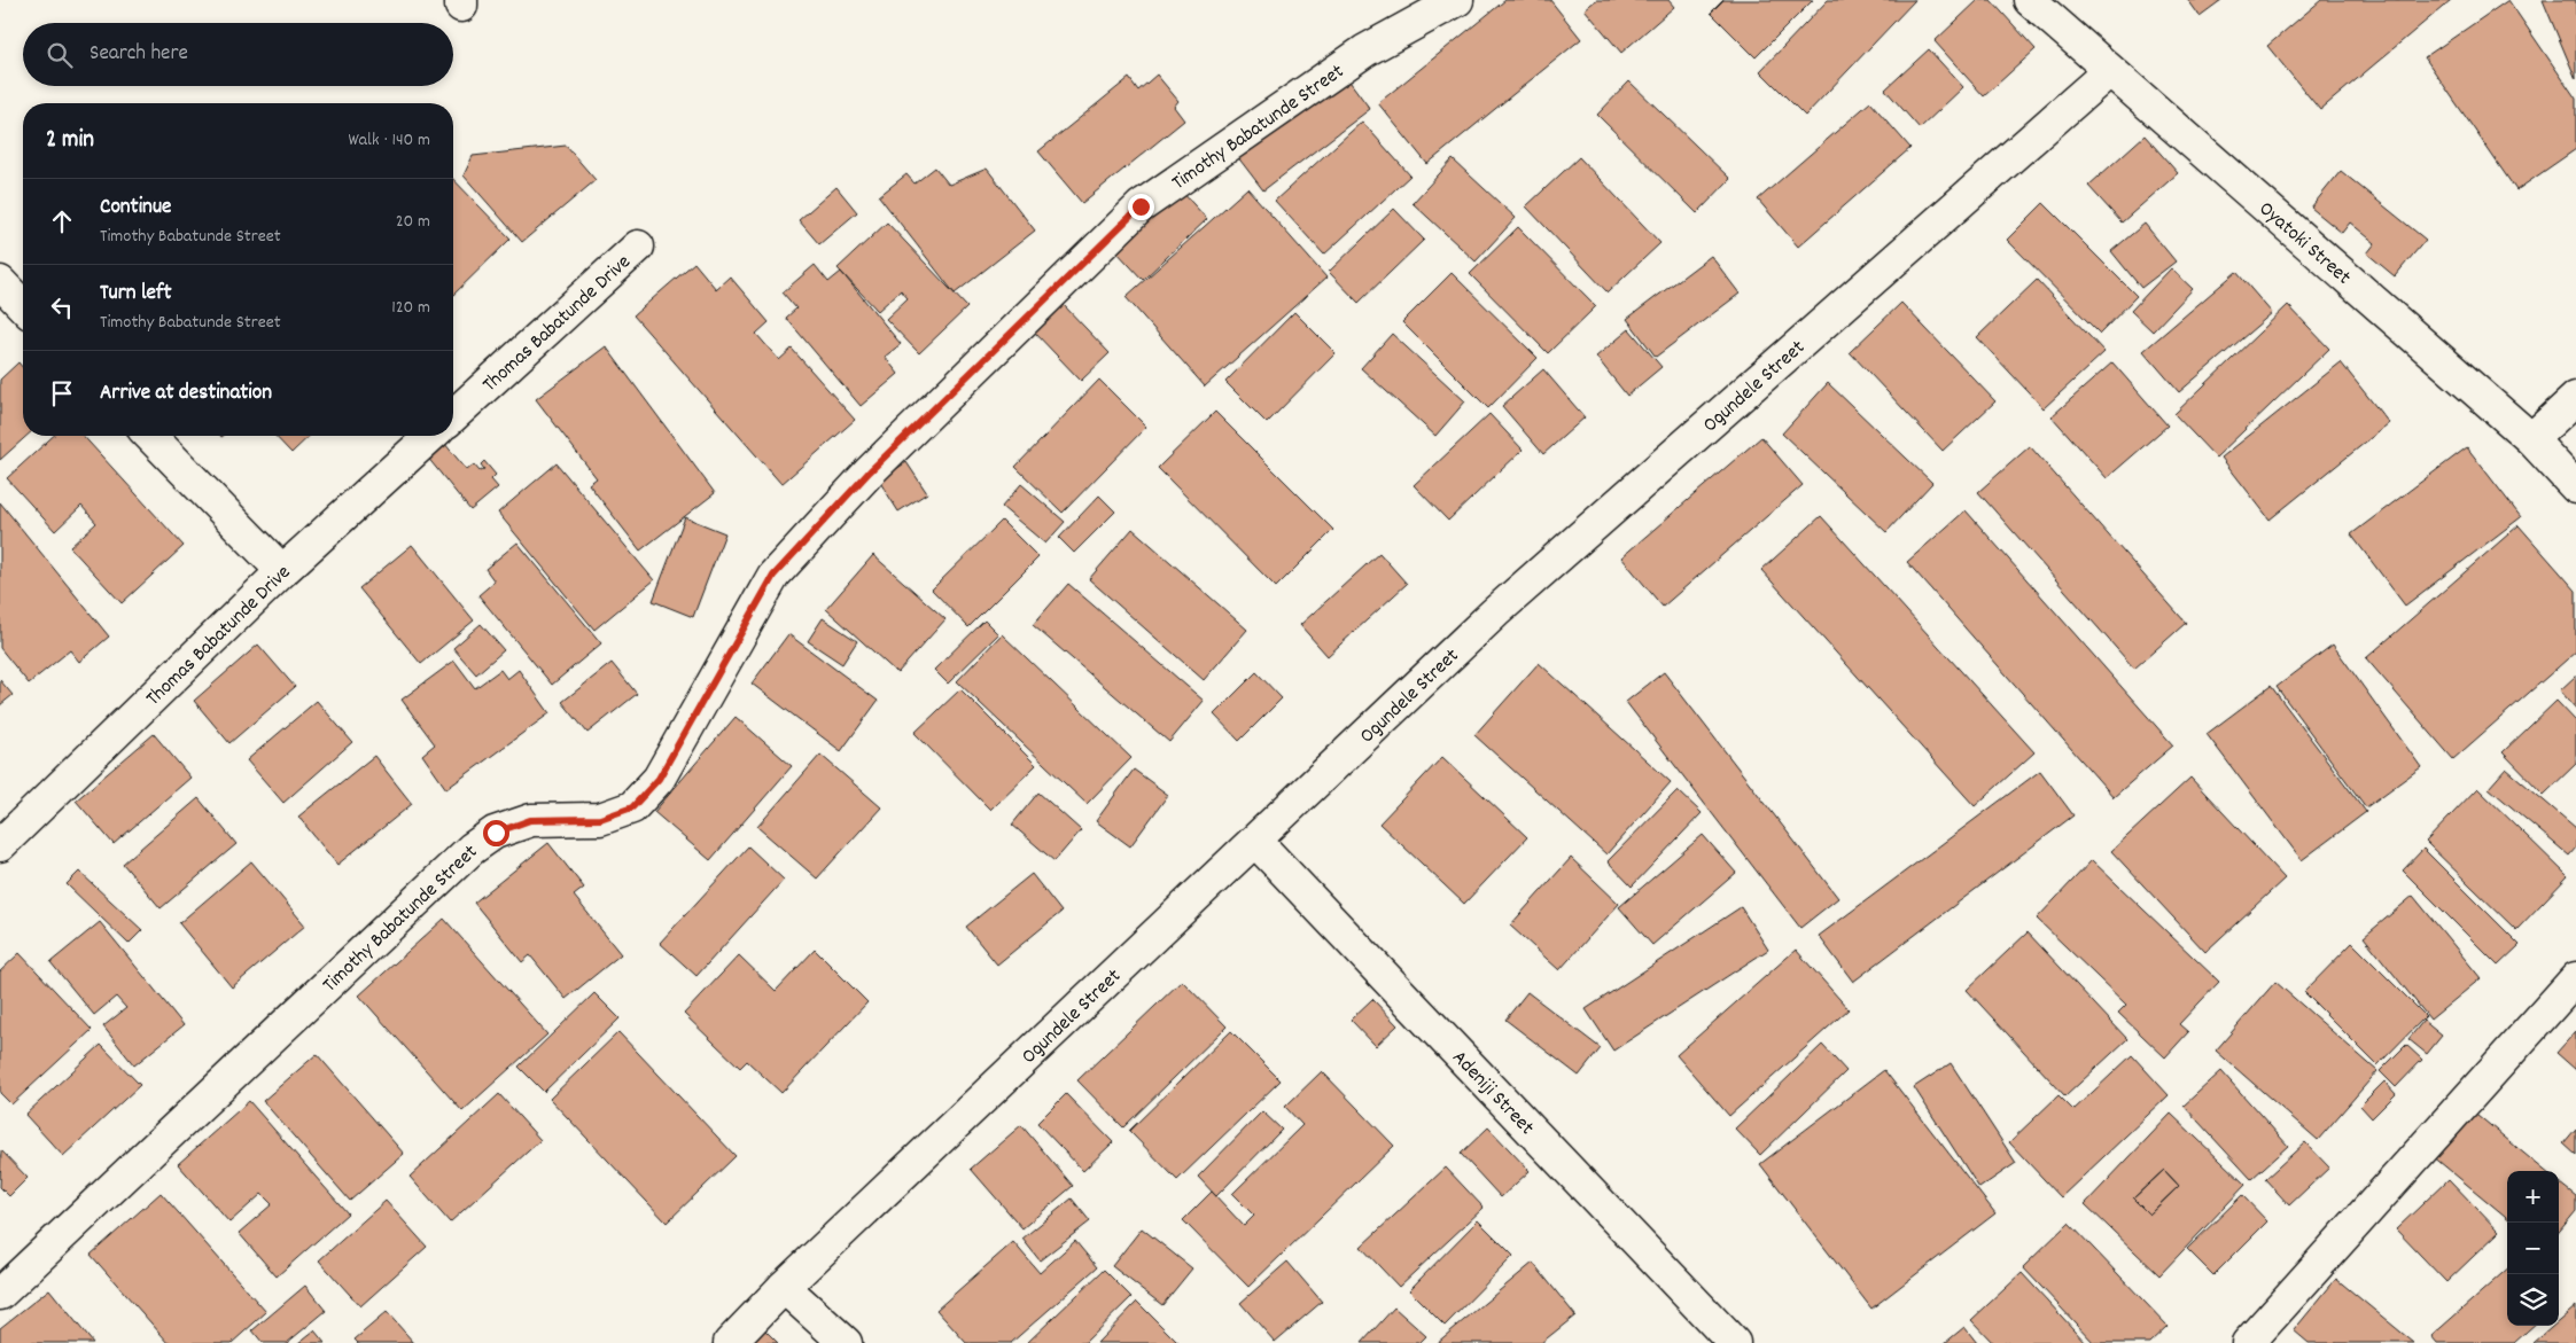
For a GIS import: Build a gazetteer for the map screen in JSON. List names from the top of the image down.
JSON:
{
  "streets": {
    "street": [
      "Timothy Babatunde Street",
      "Oyatoki Street",
      "Thomas Babatunde Drive",
      "Ogundele Street",
      "Adeniji Street"
    ]
  },
  "crossings": [
    ["Oyatoki Street", "Ogundele Street"],
    ["Ogundele Street", "Adeniji Street"]
  ],
  "page": {
    "search": "Search here",
    "heading": ["2 min", "Walk · 140 m"],
    "list": [
      ["Continue", "Timothy Babatunde Street", "20 m"],
      ["Turn left", "Timothy Babatunde Street", "120 m"],
      "Arrive at destination"
    ],
    "map_buttons": ["+", "−"]
  }
}
